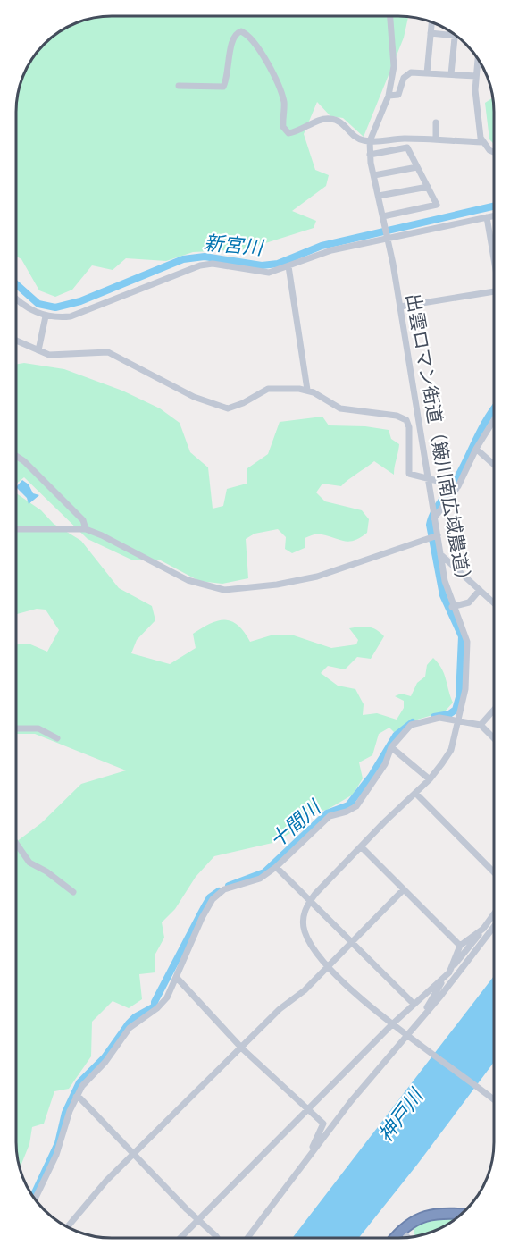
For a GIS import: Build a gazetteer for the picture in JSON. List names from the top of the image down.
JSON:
{
  "streets": {
    "street": ["出雲ロマン街道（簸川南広域農道）"]
  },
  "water": ["新宮川", "十間川", "神戸川"]
}
